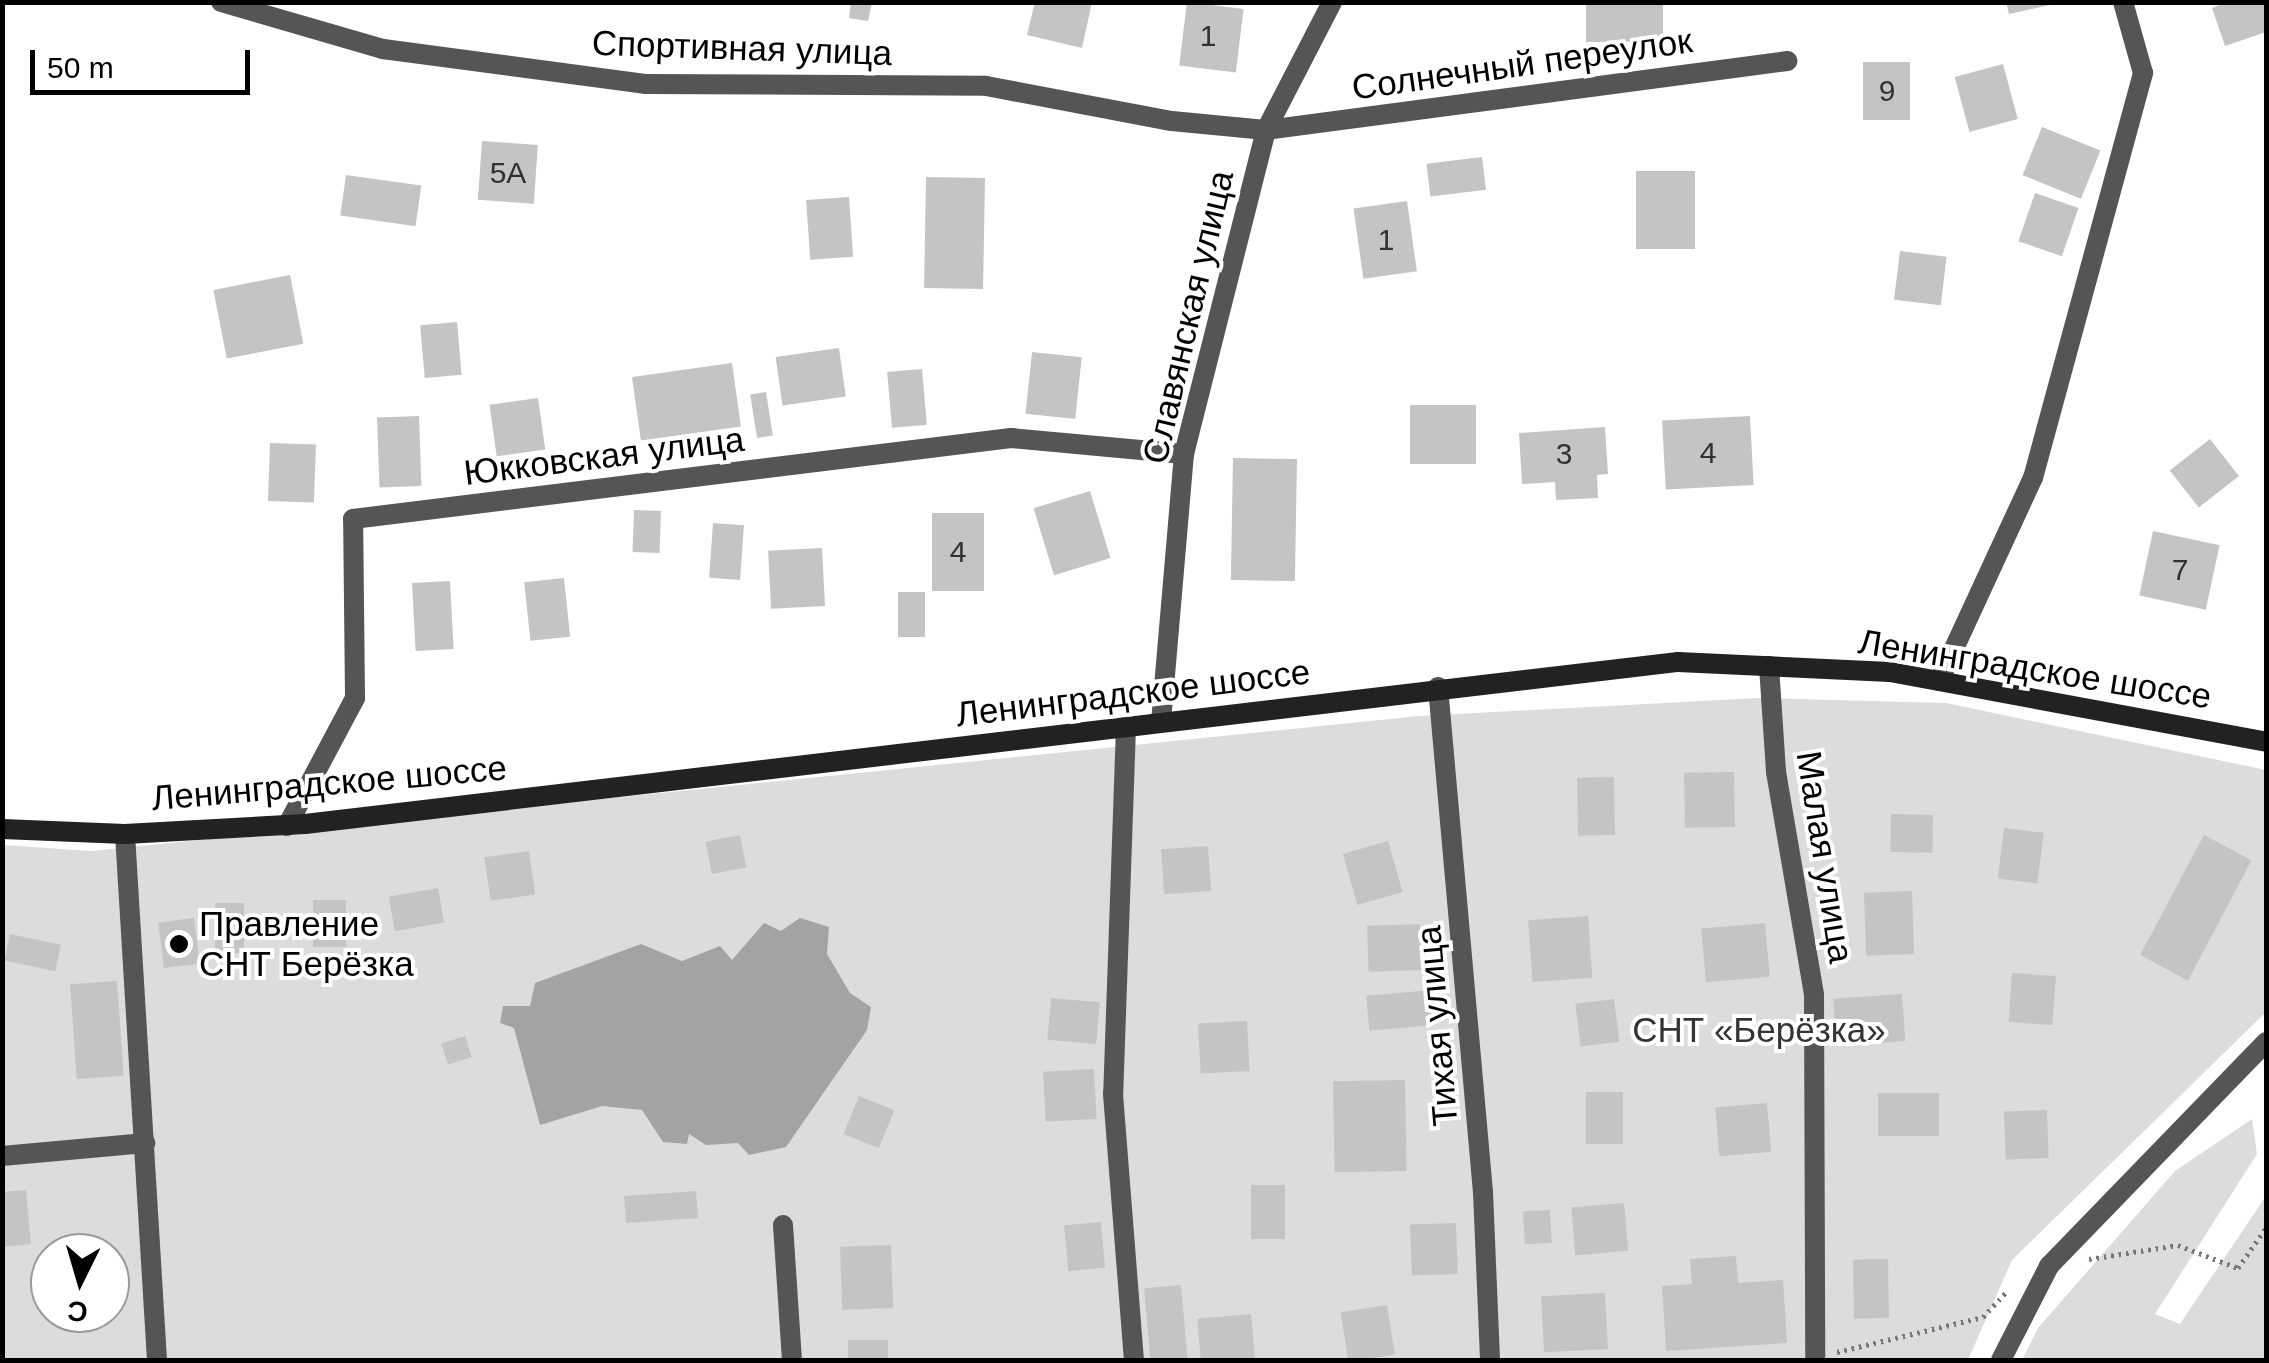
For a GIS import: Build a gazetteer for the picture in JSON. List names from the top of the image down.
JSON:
{
  "streets": {
    "main road": ["Ленинградское шоссе"],
    "street": [
      "Спортивная улица",
      "Солнечный переулок",
      "Славянская улица",
      "Юкковская улица",
      "Малая улица",
      "Тихая улица"
    ]
  },
  "crossings": [
    ["Спортивная улица", "Солнечный переулок"],
    ["Спортивная улица", "Славянская улица"],
    ["Солнечный переулок", "Славянская улица"],
    ["Славянская улица", "Юкковская улица"],
    ["Славянская улица", "Ленинградское шоссе"],
    ["Юкковская улица", "Ленинградское шоссе"],
    ["Ленинградское шоссе", "Малая улица"],
    ["Ленинградское шоссе", "Тихая улица"]
  ],
  "parks": ["СНТ «Берёзка»"],
  "places": ["Правление СНТ Берёзка"],
  "house_numbers": [
    "1",
    "9",
    "5А",
    "1",
    "4",
    "3",
    "4",
    "7"
  ],
  "scale_bar": "50 m",
  "north": "bottom"
}
